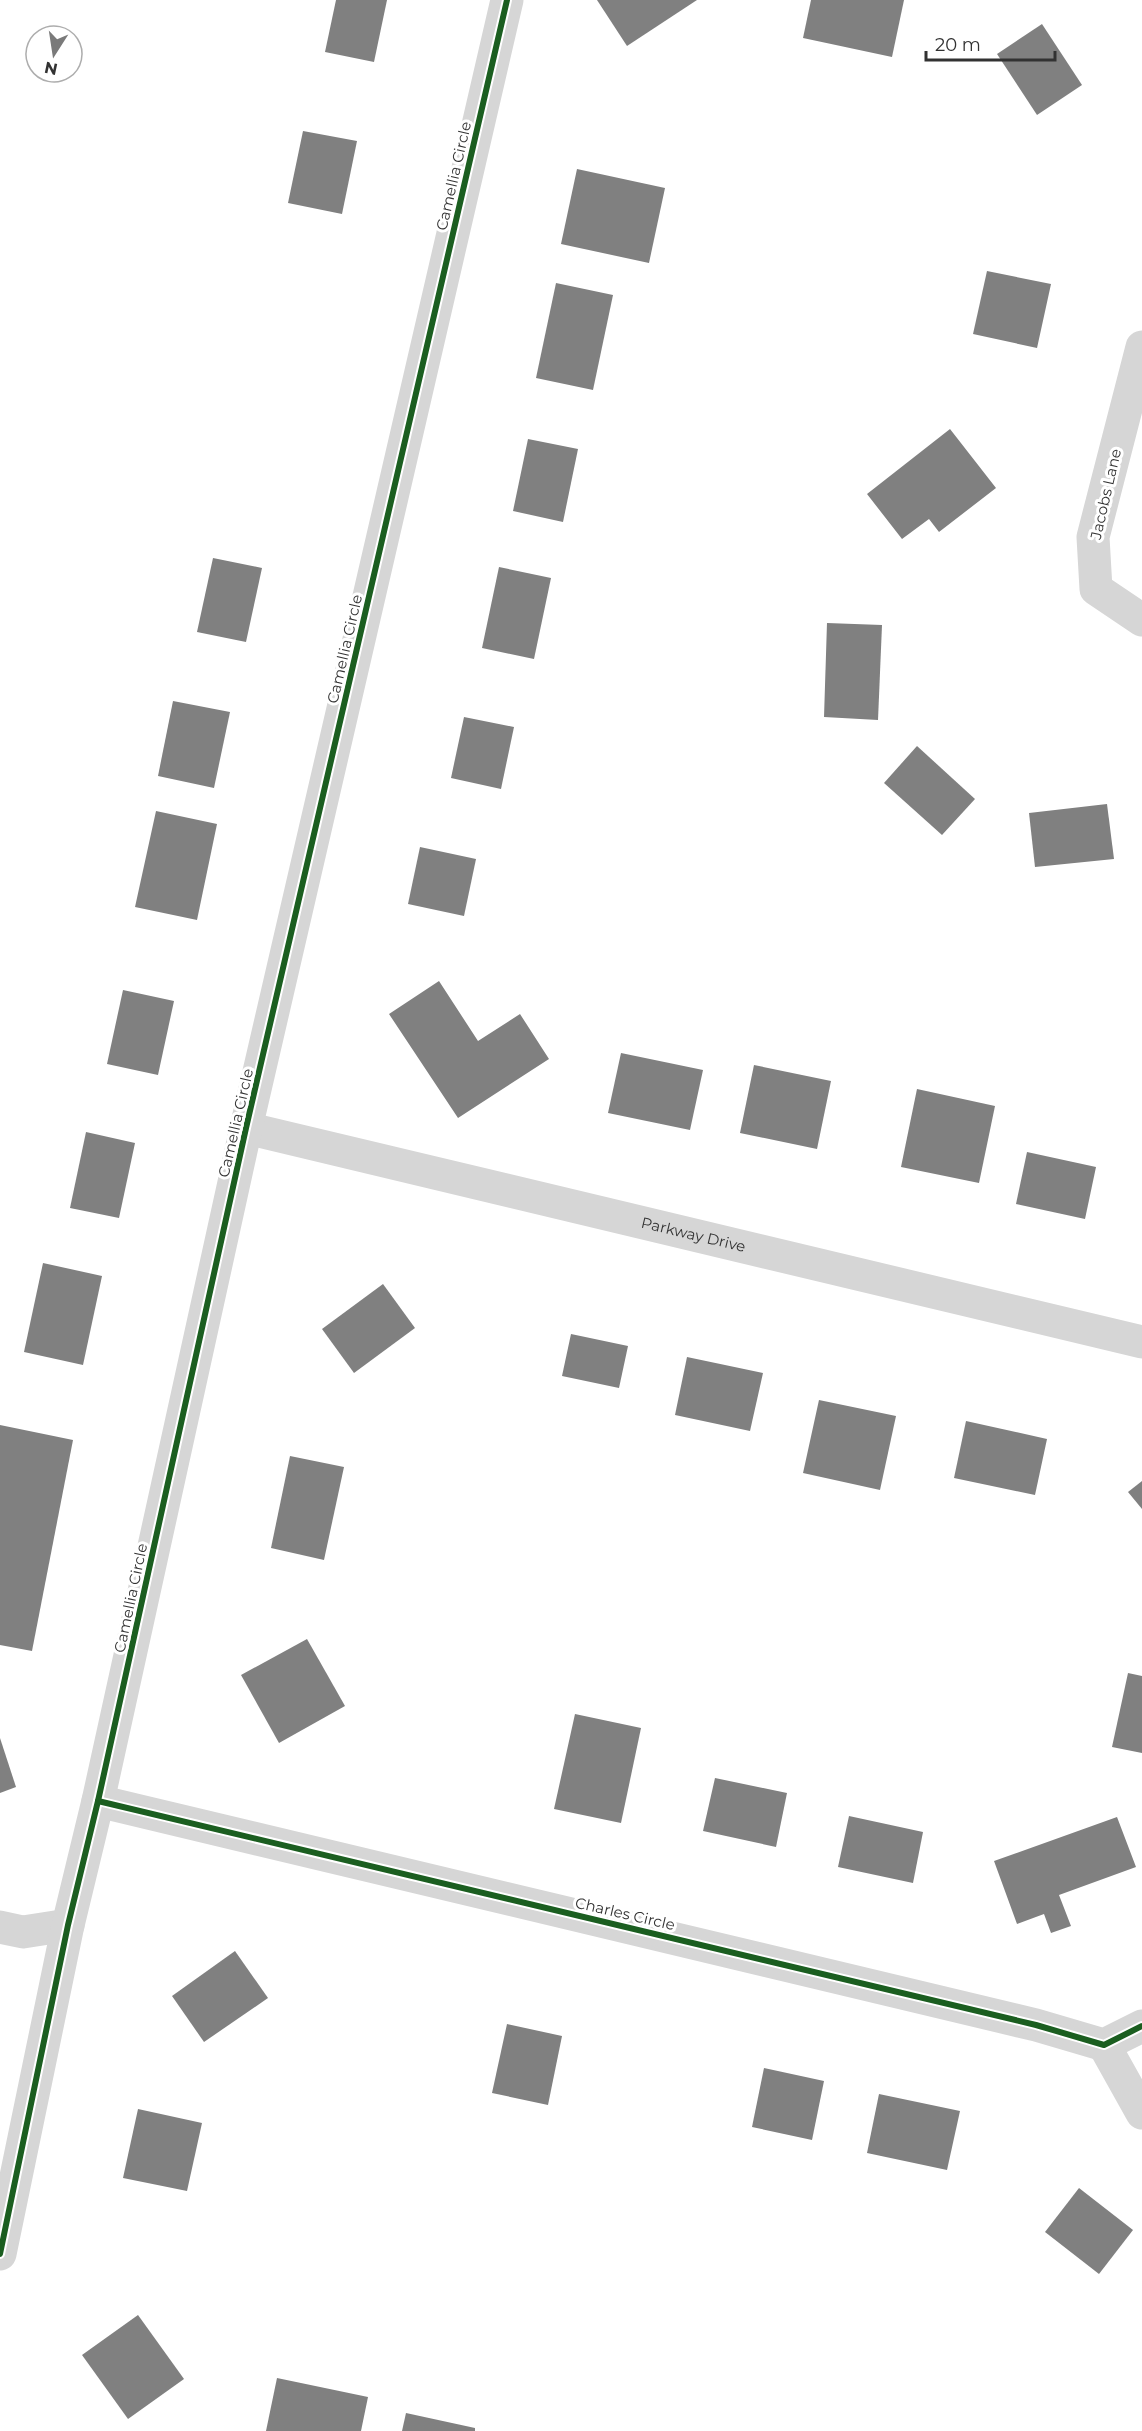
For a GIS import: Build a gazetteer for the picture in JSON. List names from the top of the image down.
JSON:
{
  "streets": {
    "street": [
      "Camellia Circle",
      "Jacobs Lane",
      "Parkway Drive",
      "Charles Circle"
    ]
  },
  "crossings": [
    ["Camellia Circle", "Parkway Drive"],
    ["Camellia Circle", "Charles Circle"]
  ],
  "scale_bar": "20 m",
  "north": "bottom"
}
